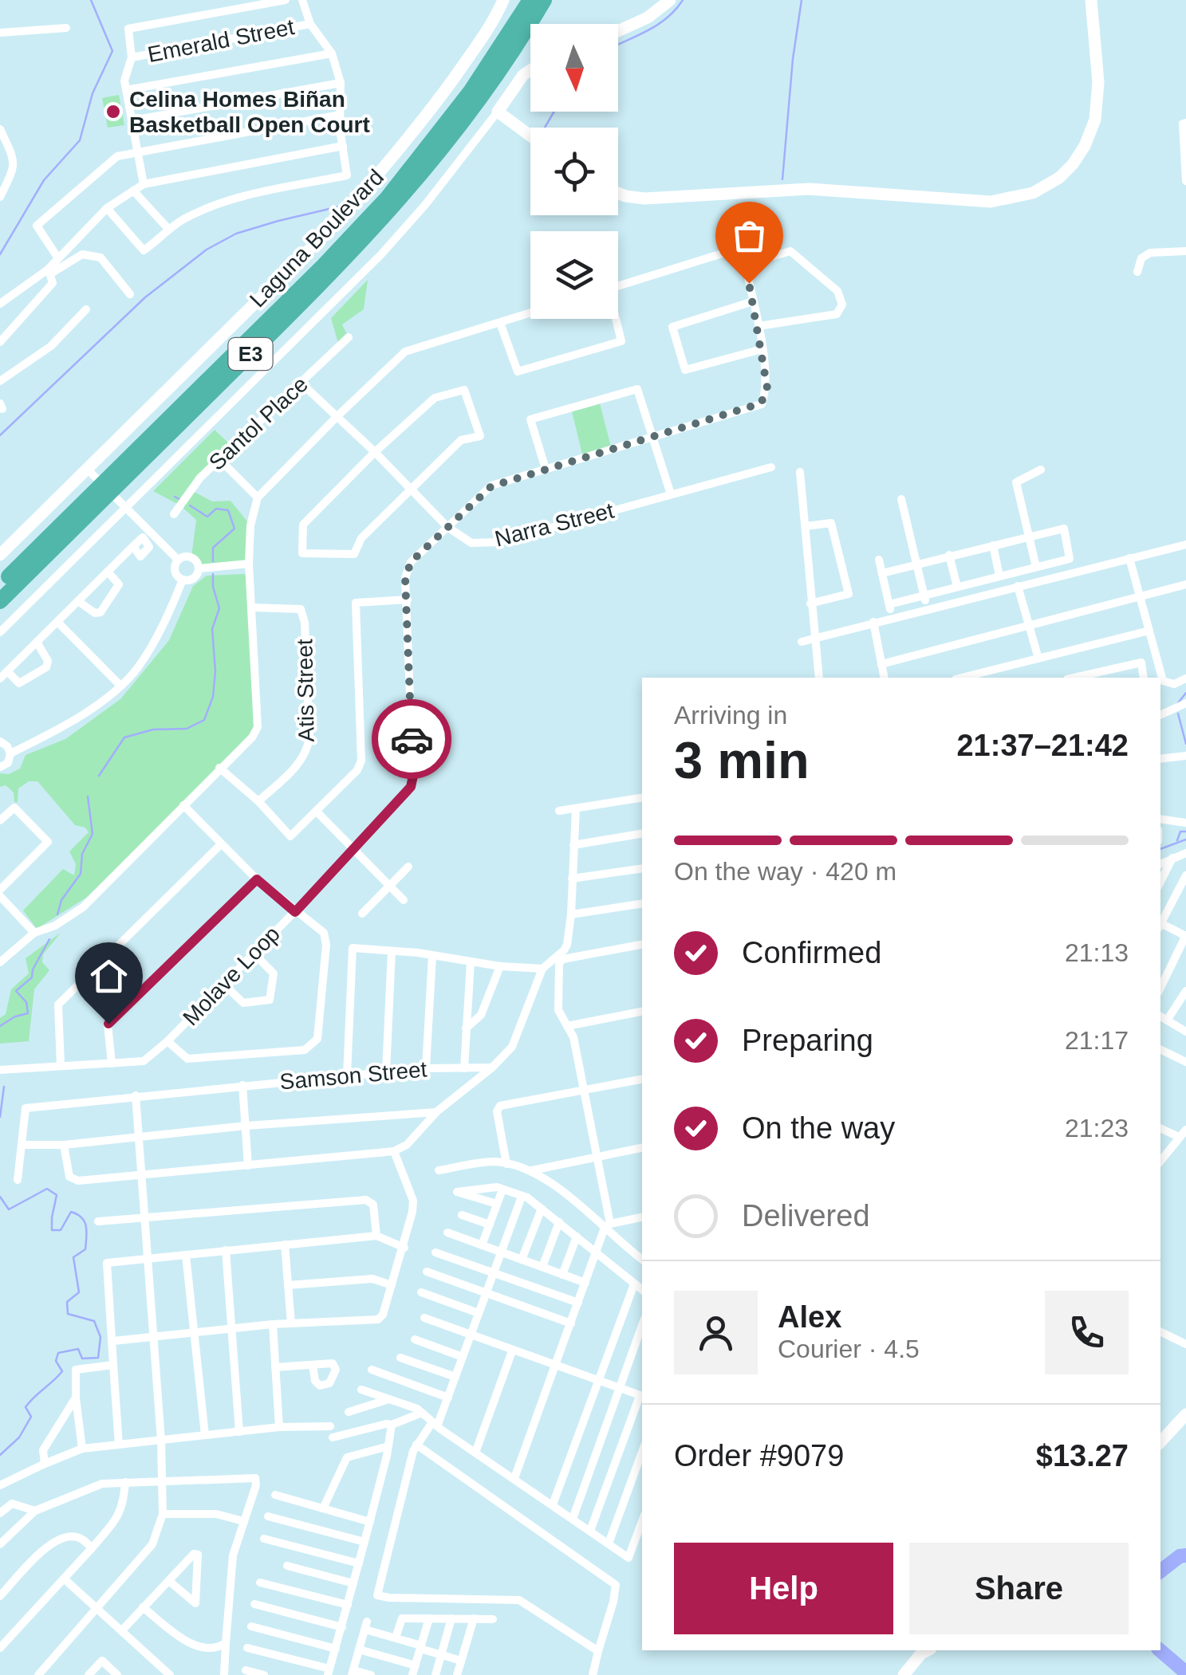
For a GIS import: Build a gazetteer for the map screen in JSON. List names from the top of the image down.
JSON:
{
  "streets": {
    "highway": ["E3"],
    "main road": ["Laguna Boulevard"],
    "street": [
      "Emerald Street",
      "Santol Place",
      "Narra Street",
      "Atis Street",
      "Molave Loop",
      "Samson Street"
    ]
  },
  "crossings": [
    ["Santol Place", "Narra Street"],
    ["Narra Street", "Molave Loop"]
  ],
  "places": ["Celina Homes Biñan Basketball Open Court"],
  "north": "bottom",
  "page": {
    "heading": ["3 min", "Arriving in", "21:37–21:42"],
    "panel": [
      "Alex",
      "Courier · 4.5",
      "Order #9079",
      "$13.27"
    ],
    "bar": "On the way · 420 m",
    "list": [
      ["Confirmed", "21:13"],
      ["Preparing", "21:17"],
      ["On the way", "21:23"],
      "Delivered"
    ],
    "buttons": ["Help", "Share"]
  }
}
